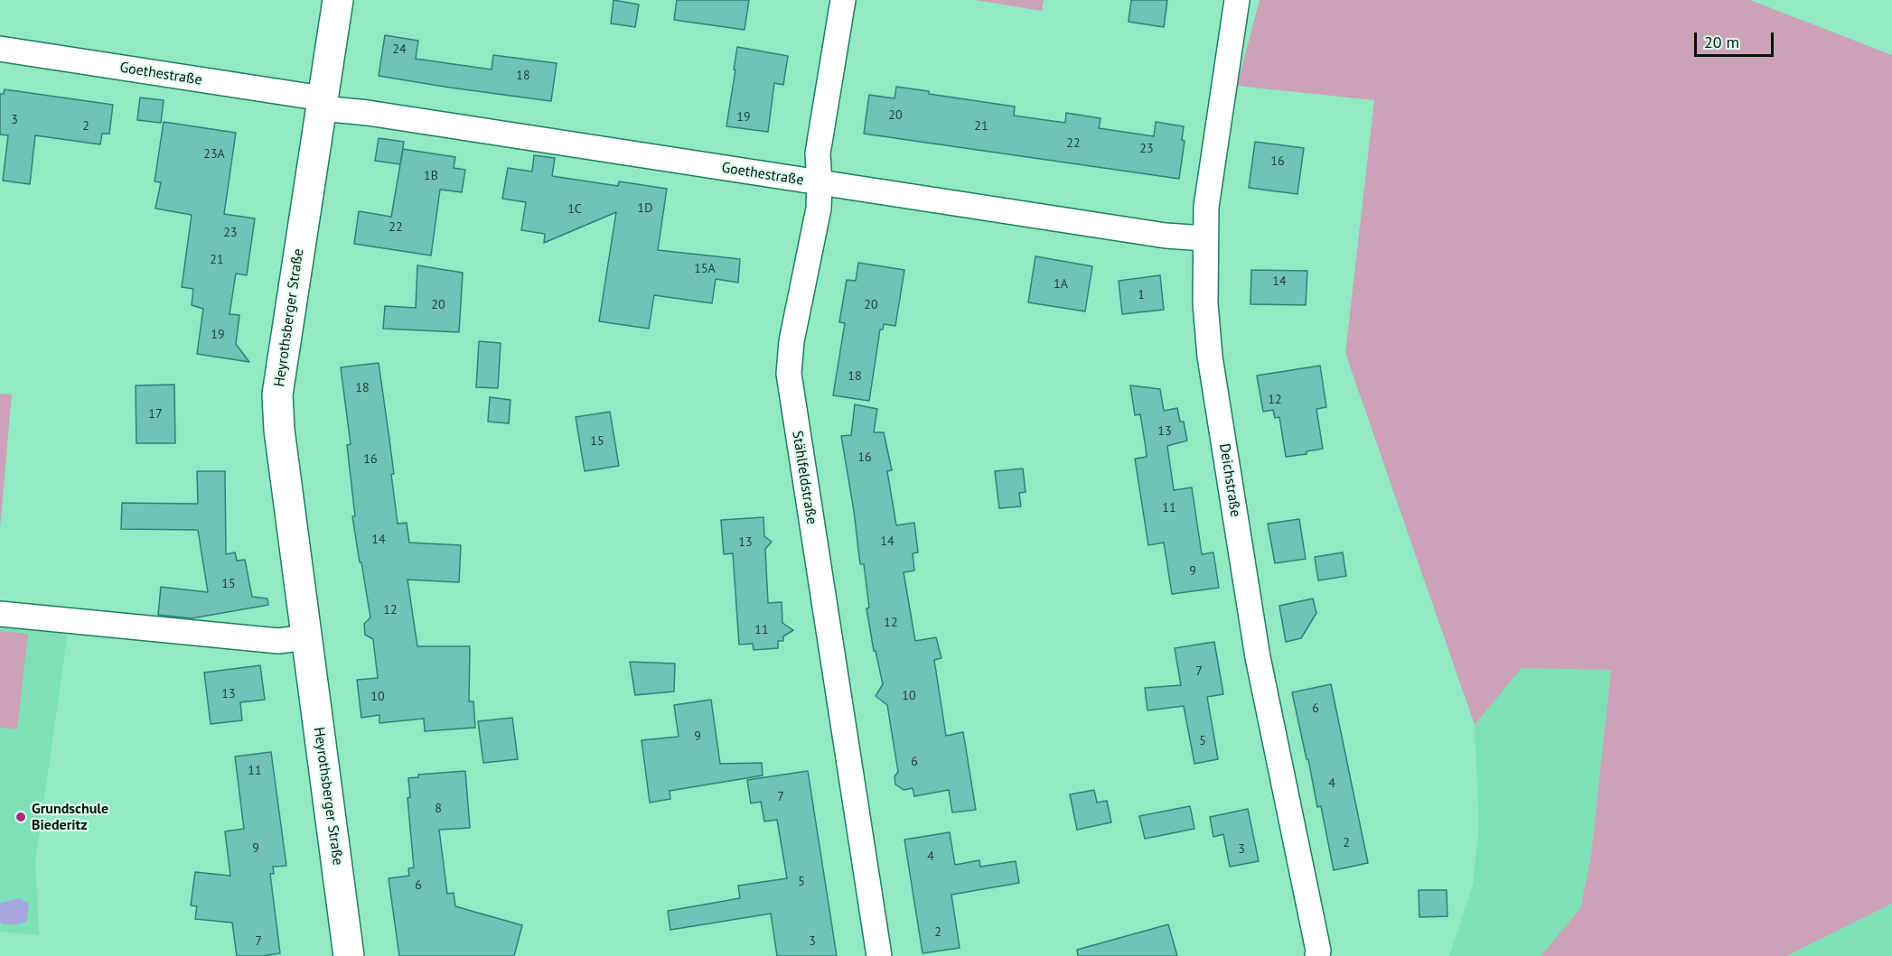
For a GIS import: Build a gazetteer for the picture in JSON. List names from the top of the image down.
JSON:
{
  "streets": {
    "street": [
      "Goethestraße",
      "Heyrothsberger Straße",
      "Stählfeldstraße",
      "Deichstraße"
    ]
  },
  "crossings": [
    ["Goethestraße", "Heyrothsberger Straße"],
    ["Goethestraße", "Stählfeldstraße"],
    ["Goethestraße", "Deichstraße"]
  ],
  "places": ["Grundschule Biederitz"],
  "house_numbers": [
    "24",
    "18",
    "20",
    "19",
    "3",
    "2",
    "21",
    "22",
    "23",
    "23A",
    "16",
    "1B",
    "1D",
    "1C",
    "22",
    "23",
    "21",
    "15A",
    "14",
    "1A",
    "1",
    "20",
    "20",
    "19",
    "18",
    "18",
    "12",
    "17",
    "13",
    "15",
    "16",
    "16",
    "11",
    "14",
    "14",
    "13",
    "9",
    "15",
    "12",
    "12",
    "11",
    "7",
    "13",
    "10",
    "10",
    "6",
    "9",
    "5",
    "6",
    "11",
    "4",
    "7",
    "8",
    "2",
    "9",
    "3",
    "4",
    "5",
    "6",
    "2",
    "7",
    "3"
  ],
  "scale_bar": "20 m"
}
